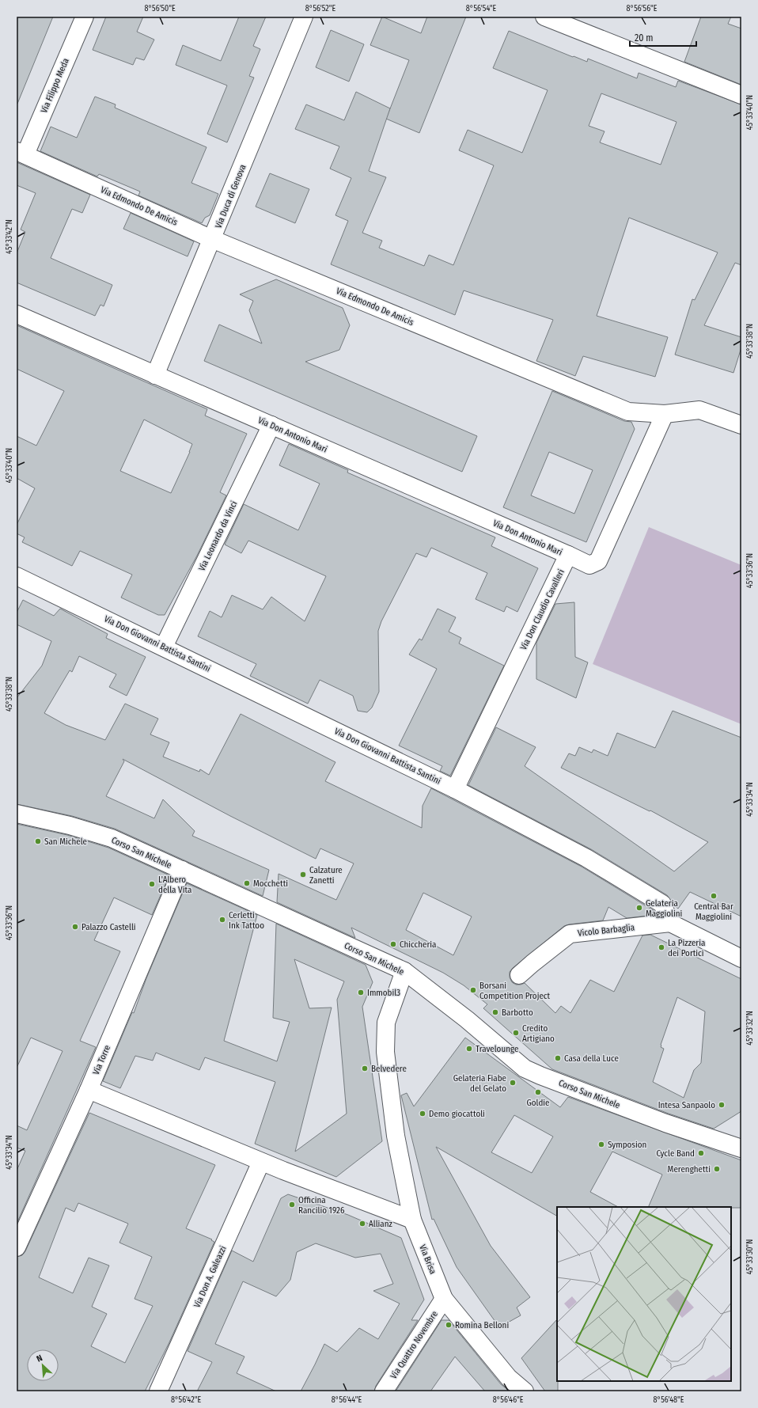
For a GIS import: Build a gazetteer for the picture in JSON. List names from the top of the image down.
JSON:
{
  "streets": {
    "street": [
      "Via Filippo Meda",
      "Via Duca di Genova",
      "Via Edmondo De Amicis",
      "Via Don Antonio Mari",
      "Via Leonardo da Vinci",
      "Via Don Claudio Cavalleri",
      "Via Don Giovanni Battista Santini",
      "Corso San Michele",
      "Vicolo Barbaglia",
      "Via Torre",
      "Via Brisa",
      "Via Don A. Galeazzi",
      "Via Quattro Novembre"
    ]
  },
  "crossings": [
    ["Via Filippo Meda", "Via Edmondo De Amicis"],
    ["Via Duca di Genova", "Via Edmondo De Amicis"],
    ["Via Duca di Genova", "Via Don Antonio Mari"],
    ["Via Don Antonio Mari", "Via Leonardo da Vinci"],
    ["Via Don Antonio Mari", "Via Don Claudio Cavalleri"],
    ["Via Leonardo da Vinci", "Via Don Giovanni Battista Santini"],
    ["Via Don Claudio Cavalleri", "Via Don Giovanni Battista Santini"],
    ["Via Don Giovanni Battista Santini", "Vicolo Barbaglia"],
    ["Corso San Michele", "Via Torre"],
    ["Corso San Michele", "Via Brisa"],
    ["Via Brisa", "Via Quattro Novembre"]
  ],
  "places": [
    "San Michele",
    "Calzature Zanetti",
    "Mocchetti",
    "L'Albero della Vita",
    "Central Bar Maggiolini",
    "Gelateria Maggiolini",
    "Cerletti Ink Tattoo",
    "Palazzo Castelli",
    "Chiccheria",
    "La Pizzeria dei Portici",
    "Borsani Competition Project",
    "Immobil3",
    "Barbotto",
    "Credito Artigiano",
    "Travelounge",
    "Casa della Luce",
    "Belvedere",
    "Gelateria Fiabe del Gelato",
    "Goldie",
    "Intesa Sanpaolo",
    "Demo giocattoli",
    "Symposion",
    "Cycle Band",
    "Merenghetti",
    "Officina Rancilio 1926",
    "Allianz",
    "Romina Belloni"
  ],
  "scale_bar": "20 m",
  "north": "top left",
  "coordinates": [
    "8°56'50\"E",
    "8°56'52\"E",
    "8°56'54\"E",
    "8°56'56\"E",
    "45°33'40\"N",
    "45°33'42\"N",
    "45°33'38\"N",
    "45°33'36\"N",
    "45°33'34\"N",
    "45°33'32\"N",
    "45°33'30\"N",
    "8°56'42\"E",
    "8°56'44\"E",
    "8°56'46\"E",
    "8°56'48\"E"
  ]
}
